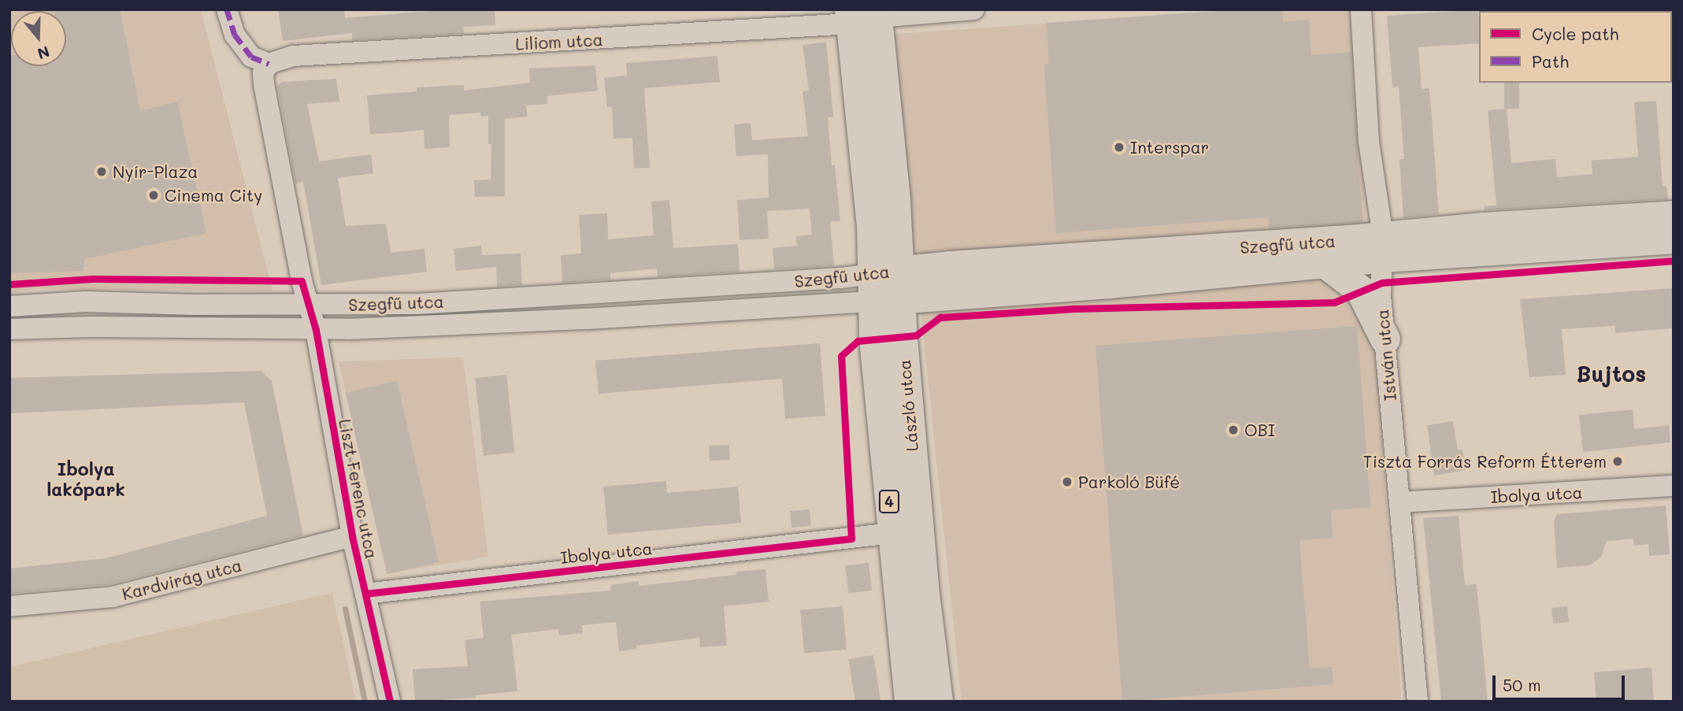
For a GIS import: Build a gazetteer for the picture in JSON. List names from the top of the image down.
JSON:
{
  "streets": {
    "street": [
      "Liliom utca",
      "Szegfű utca",
      "István utca",
      "László utca",
      "Liszt Ferenc utca",
      "Ibolya utca",
      "4",
      "Kardvirág utca"
    ]
  },
  "crossings": [
    ["Liliom utca", "László utca"],
    ["Liliom utca", "Liszt Ferenc utca"],
    ["Szegfű utca", "István utca"],
    ["Szegfű utca", "László utca"],
    ["Szegfű utca", "Liszt Ferenc utca"],
    ["István utca", "Ibolya utca"],
    ["László utca", "Ibolya utca"],
    ["Liszt Ferenc utca", "Ibolya utca"],
    ["Liszt Ferenc utca", "Kardvirág utca"]
  ],
  "districts": ["Bujtos", "Ibolya lakópark"],
  "places": [
    "Interspar",
    "Nyír-Plaza",
    "Cinema City",
    "OBI",
    "Tiszta Forrás Reform Étterem",
    "Parkoló Büfé"
  ],
  "legend": ["Cycle path", "Path"],
  "scale_bar": "50 m",
  "north": "bottom"
}
